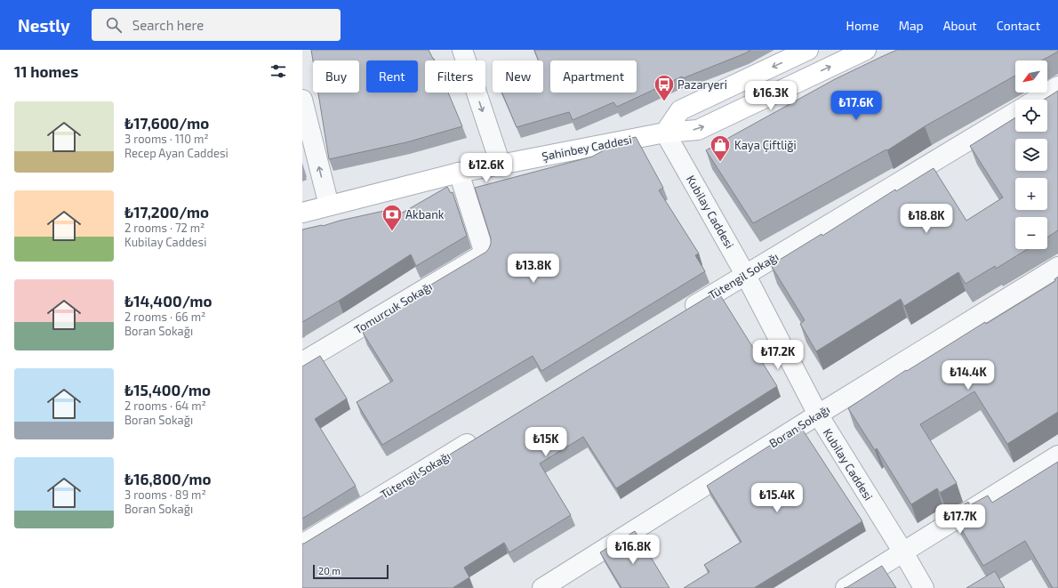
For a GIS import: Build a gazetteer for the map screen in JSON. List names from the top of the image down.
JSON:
{
  "streets": {
    "main road": ["Şahinbey Caddesi"],
    "street": [
      "Kubilay Caddesi",
      "Tütengil Sokağı",
      "Tomurcuk Sokağı",
      "Boran Sokağı"
    ]
  },
  "crossings": [
    ["Şahinbey Caddesi", "Kubilay Caddesi"],
    ["Şahinbey Caddesi", "Tomurcuk Sokağı"],
    ["Kubilay Caddesi", "Tütengil Sokağı"],
    ["Kubilay Caddesi", "Boran Sokağı"]
  ],
  "places": {
    "bus stop": ["Pazaryeri"],
    "shop": ["Kaya Çiftliği"],
    "bank": ["Akbank"]
  },
  "scale_bar": "20 m",
  "north": "bottom left",
  "page": {
    "header": "Nestly",
    "search": "Search here",
    "nav": [
      "Home",
      "Map",
      "About",
      "Contact"
    ],
    "heading": "11 homes",
    "map_buttons": ["+", "−"],
    "chip": [
      "Buy",
      "Rent",
      "Filters",
      "New",
      "Apartment"
    ],
    "price": [
      "₺16.3K",
      "₺17.6K",
      "₺12.6K",
      "₺18.8K",
      "₺13.8K",
      "₺17.2K",
      "₺14.4K",
      "₺15K",
      "₺15.4K",
      "₺17.7K",
      "₺16.8K"
    ],
    "list": [
      {
        "name": "₺17,600/mo",
        "note": "3 rooms · 110 m² · Recep Ayan Caddesi"
      },
      {
        "name": "₺17,200/mo",
        "note": "2 rooms · 72 m² · Kubilay Caddesi"
      },
      {
        "name": "₺14,400/mo",
        "note": "2 rooms · 66 m² · Boran Sokağı"
      },
      {
        "name": "₺15,400/mo",
        "note": "2 rooms · 64 m² · Boran Sokağı"
      },
      {
        "name": "₺16,800/mo",
        "note": "3 rooms · 89 m² · Boran Sokağı"
      }
    ],
    "scale": "20 m"
  }
}
